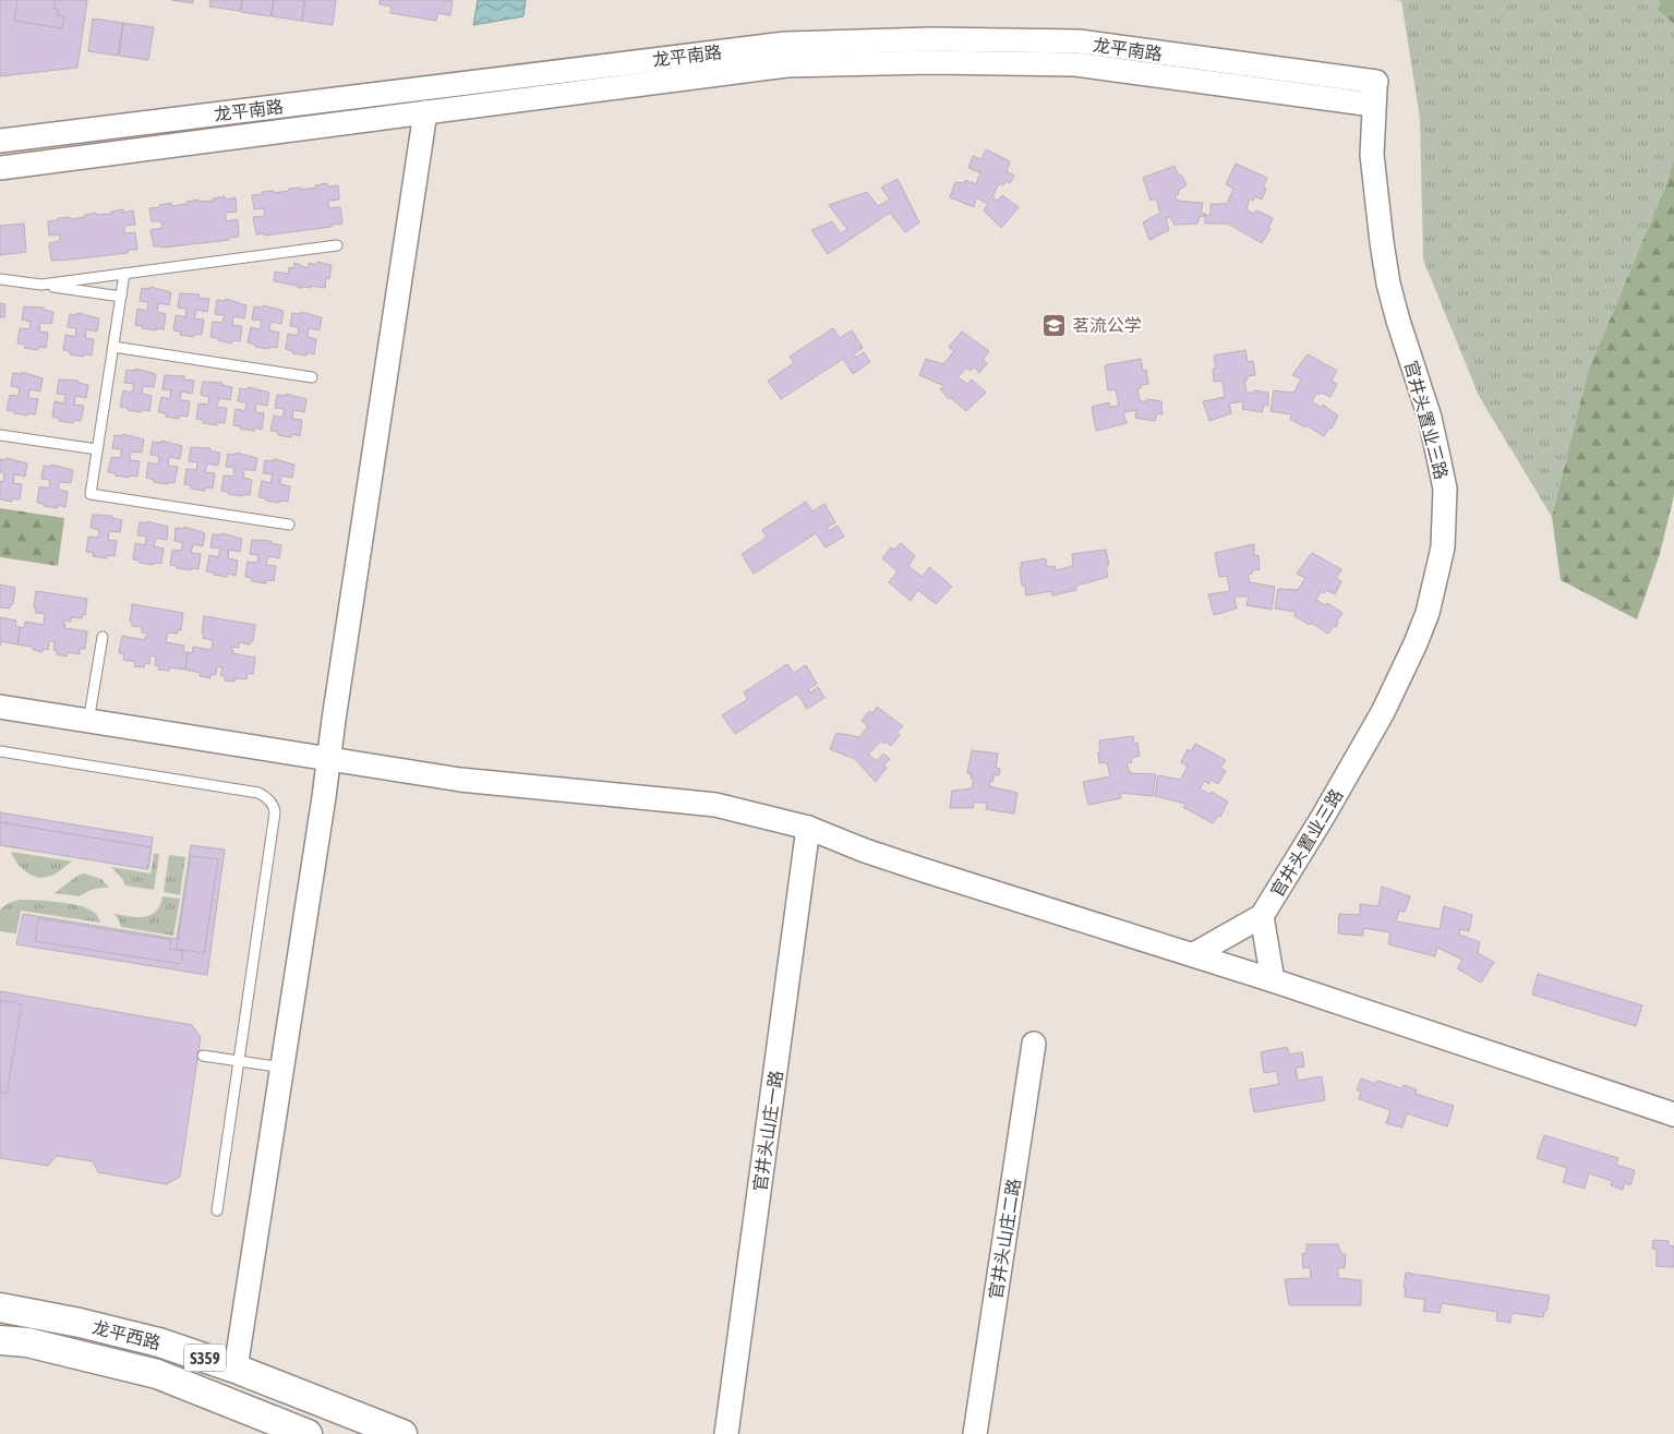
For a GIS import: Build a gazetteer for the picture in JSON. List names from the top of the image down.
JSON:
{
  "streets": {
    "main road": ["龙平西路", "S359"],
    "street": [
      "龙平南路",
      "官井头置业三路",
      "官井头山庄一路",
      "官井头山庄二路"
    ]
  },
  "crossings": [
    ["龙平南路", "官井头置业三路"]
  ],
  "places": {
    "school or university": ["茗流公学"]
  }
}
